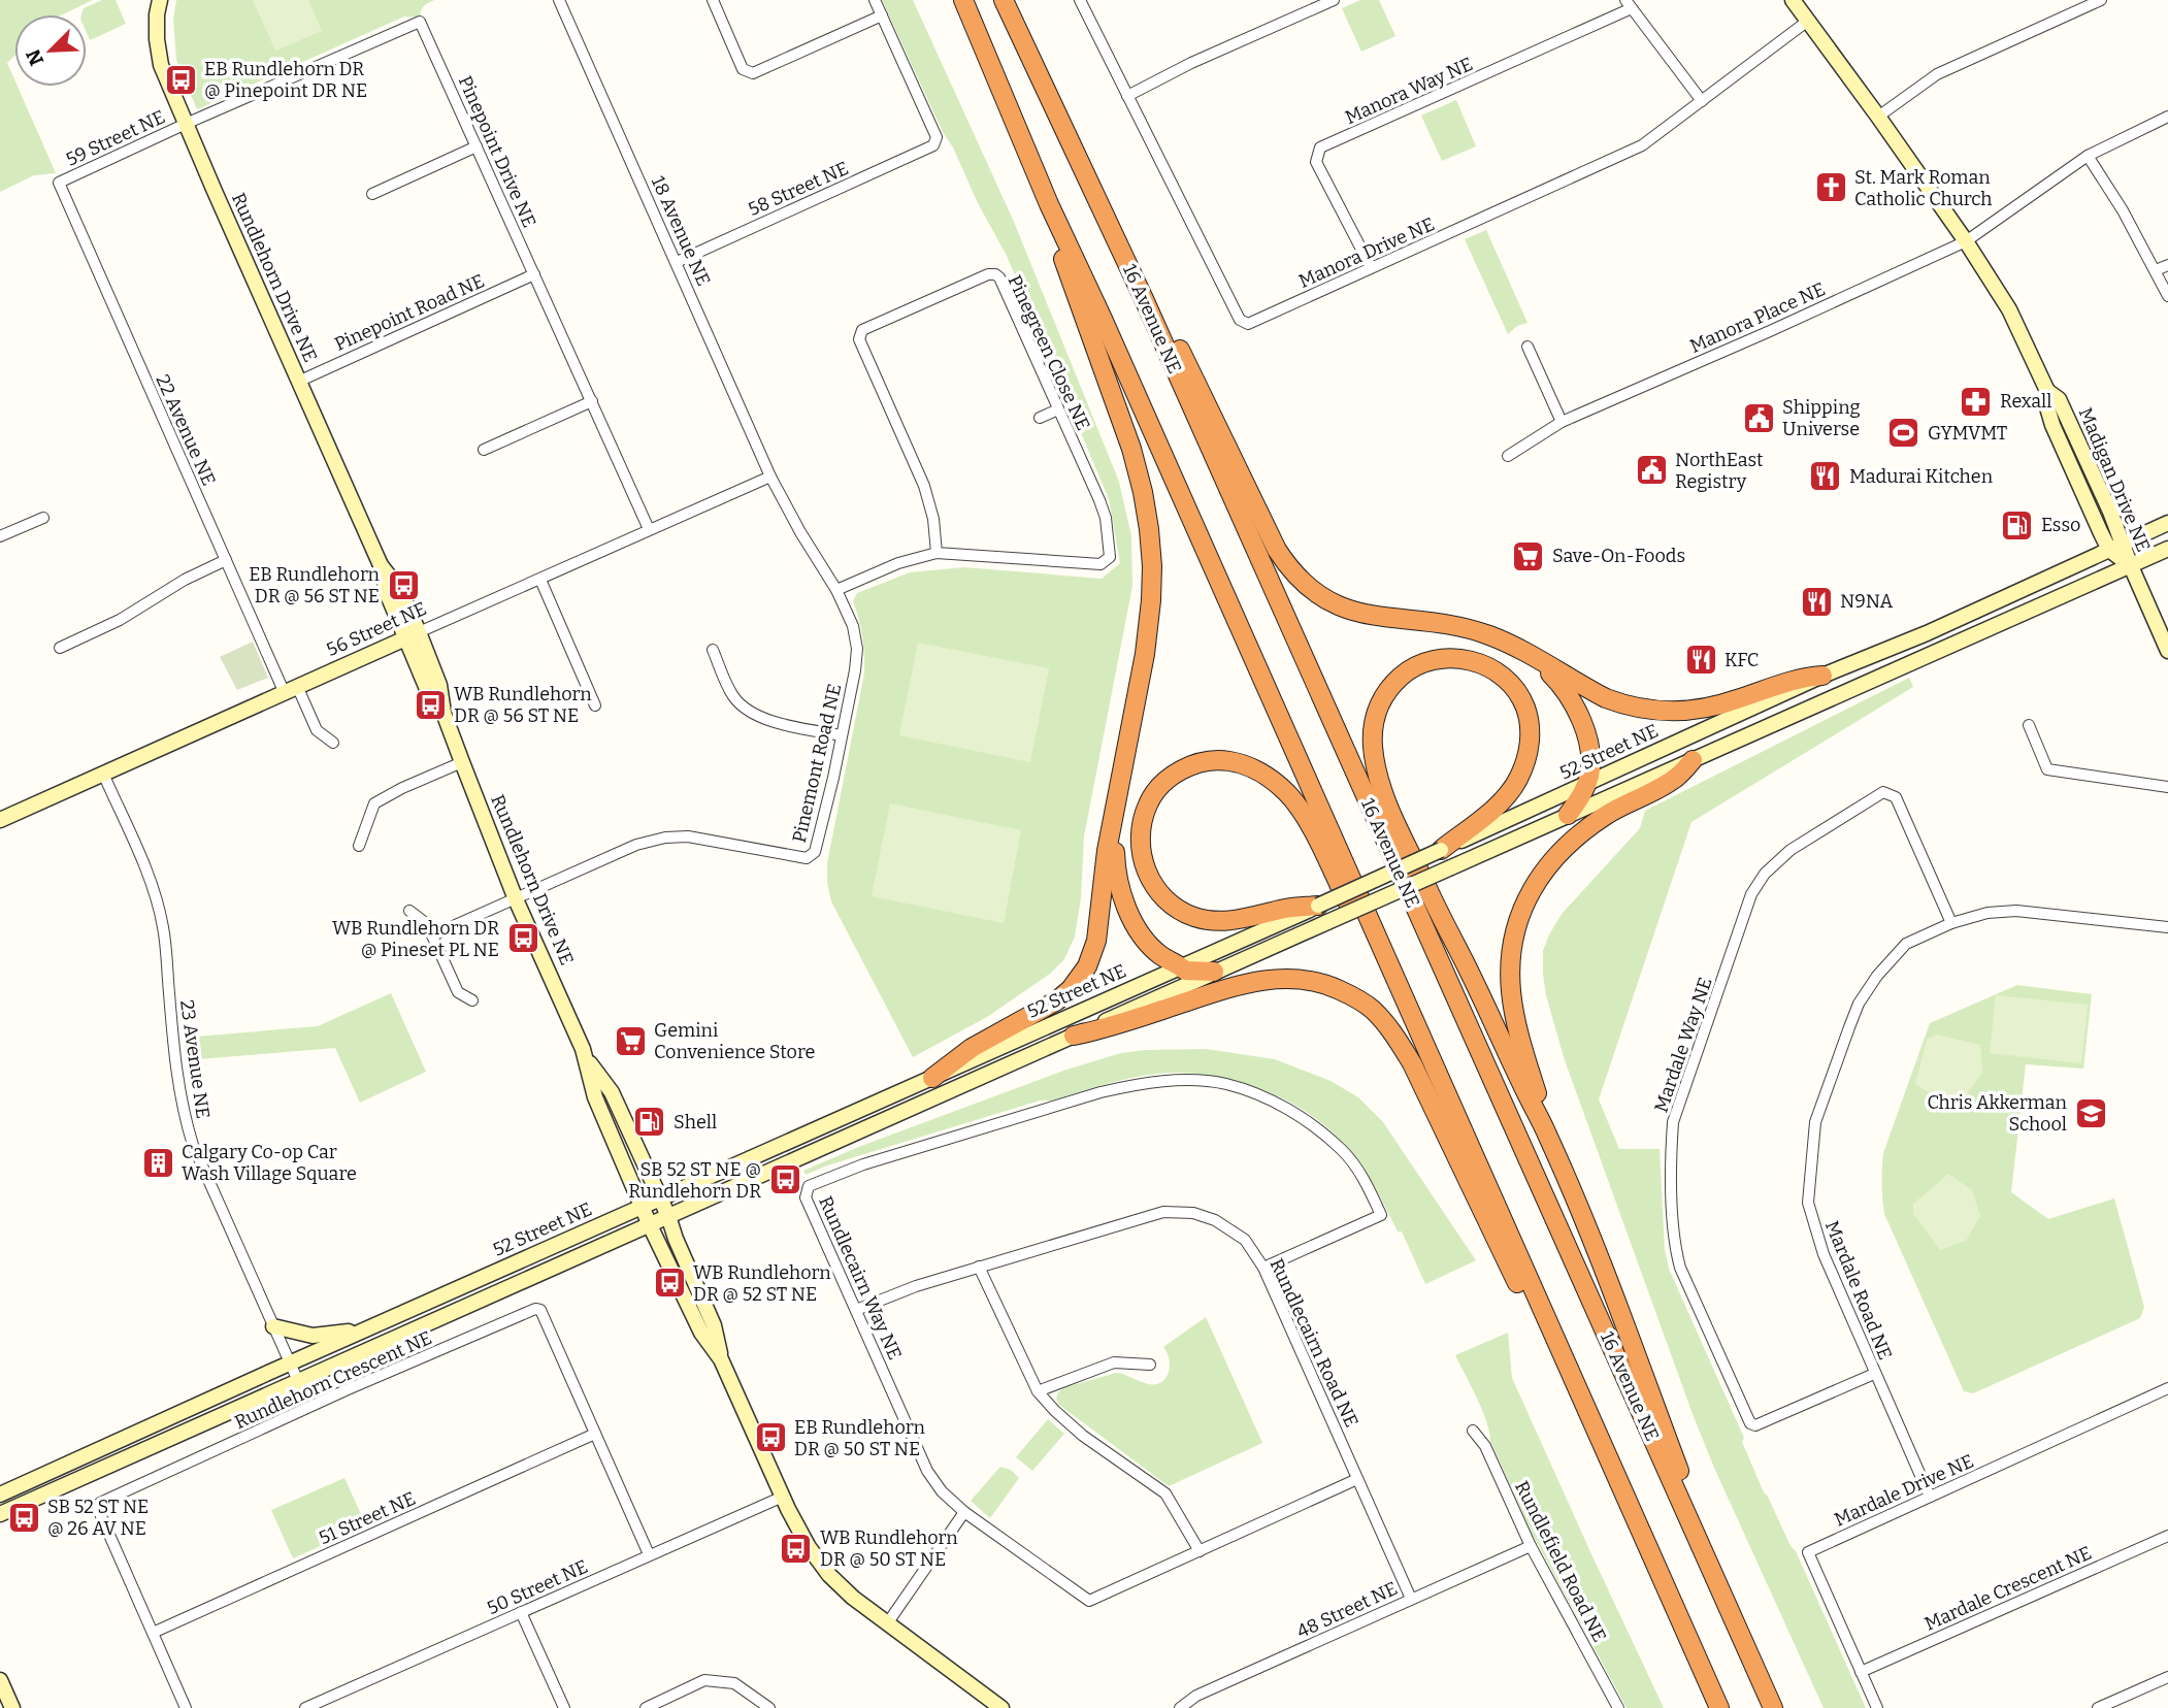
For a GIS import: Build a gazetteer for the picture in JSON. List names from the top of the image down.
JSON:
{
  "streets": {
    "highway": ["16 Avenue NE"],
    "main road": [
      "Rundlehorn Drive NE",
      "Madigan Drive NE",
      "56 Street NE",
      "52 Street NE"
    ],
    "street": [
      "Manora Way NE",
      "59 Street NE",
      "Pinepoint Drive NE",
      "58 Street NE",
      "18 Avenue NE",
      "Manora Drive NE",
      "Pinepoint Road NE",
      "Manora Place NE",
      "Pinegreen Close NE",
      "22 Avenue NE",
      "Pinemont Road NE",
      "Mardale Way NE",
      "23 Avenue NE",
      "Rundlecairn Way NE",
      "Mardale Road NE",
      "Rundlecairn Road NE",
      "Rundlehorn Crescent NE",
      "Mardale Drive NE",
      "51 Street NE",
      "Rundlefield Road NE",
      "50 Street NE",
      "Mardale Crescent NE",
      "48 Street NE"
    ]
  },
  "crossings": [
    ["Manora Way NE", "Manora Drive NE"],
    ["59 Street NE", "Pinepoint Drive NE"],
    ["59 Street NE", "Rundlehorn Drive NE"],
    ["59 Street NE", "22 Avenue NE"],
    ["Pinepoint Drive NE", "Rundlehorn Drive NE"],
    ["Pinepoint Drive NE", "Pinepoint Road NE"],
    ["Pinepoint Drive NE", "56 Street NE"],
    ["58 Street NE", "18 Avenue NE"],
    ["18 Avenue NE", "56 Street NE"],
    ["18 Avenue NE", "Pinemont Road NE"],
    ["Manora Drive NE", "Madigan Drive NE"],
    ["Rundlehorn Drive NE", "Pinepoint Road NE"],
    ["Rundlehorn Drive NE", "56 Street NE"],
    ["Rundlehorn Drive NE", "52 Street NE"],
    ["Rundlehorn Drive NE", "Pinemont Road NE"],
    ["Rundlehorn Drive NE", "50 Street NE"],
    ["Manora Place NE", "Madigan Drive NE"],
    ["Pinegreen Close NE", "Pinemont Road NE"],
    ["22 Avenue NE", "56 Street NE"],
    ["Madigan Drive NE", "52 Street NE"],
    ["56 Street NE", "Pinemont Road NE"],
    ["56 Street NE", "23 Avenue NE"],
    ["52 Street NE", "23 Avenue NE"],
    ["Mardale Way NE", "Mardale Road NE"],
    ["Rundlecairn Way NE", "Rundlecairn Road NE"],
    ["Mardale Road NE", "Mardale Drive NE"],
    ["Rundlecairn Road NE", "48 Street NE"],
    ["Rundlehorn Crescent NE", "51 Street NE"],
    ["Rundlehorn Crescent NE", "50 Street NE"],
    ["Mardale Drive NE", "Mardale Crescent NE"],
    ["Rundlefield Road NE", "48 Street NE"]
  ],
  "places": {
    "bus stop": [
      "EB Rundlehorn DR @ Pinepoint DR NE",
      "EB Rundlehorn DR @ 56 ST NE",
      "WB Rundlehorn DR @ 56 ST NE",
      "WB Rundlehorn DR @ Pineset PL NE",
      "SB 52 ST NE @ Rundlehorn DR",
      "WB Rundlehorn DR @ 52 ST NE",
      "EB Rundlehorn DR @ 50 ST NE",
      "SB 52 ST NE @ 26 AV NE",
      "WB Rundlehorn DR @ 50 ST NE"
    ],
    "church": ["St. Mark Roman Catholic Church"],
    "pharmacy": ["Rexall"],
    "public building": ["Shipping Universe", "NorthEast Registry"],
    "sports": ["GYMVMT"],
    "restaurant": ["Madurai Kitchen", "N9NA", "KFC"],
    "fuel station": ["Esso", "Shell"],
    "supermarket": ["Save-On-Foods", "Gemini Convenience Store"],
    "school or university": ["Chris Akkerman School"],
    "building": ["Calgary Co-op Car Wash Village Square"]
  },
  "north": "bottom left"
}
